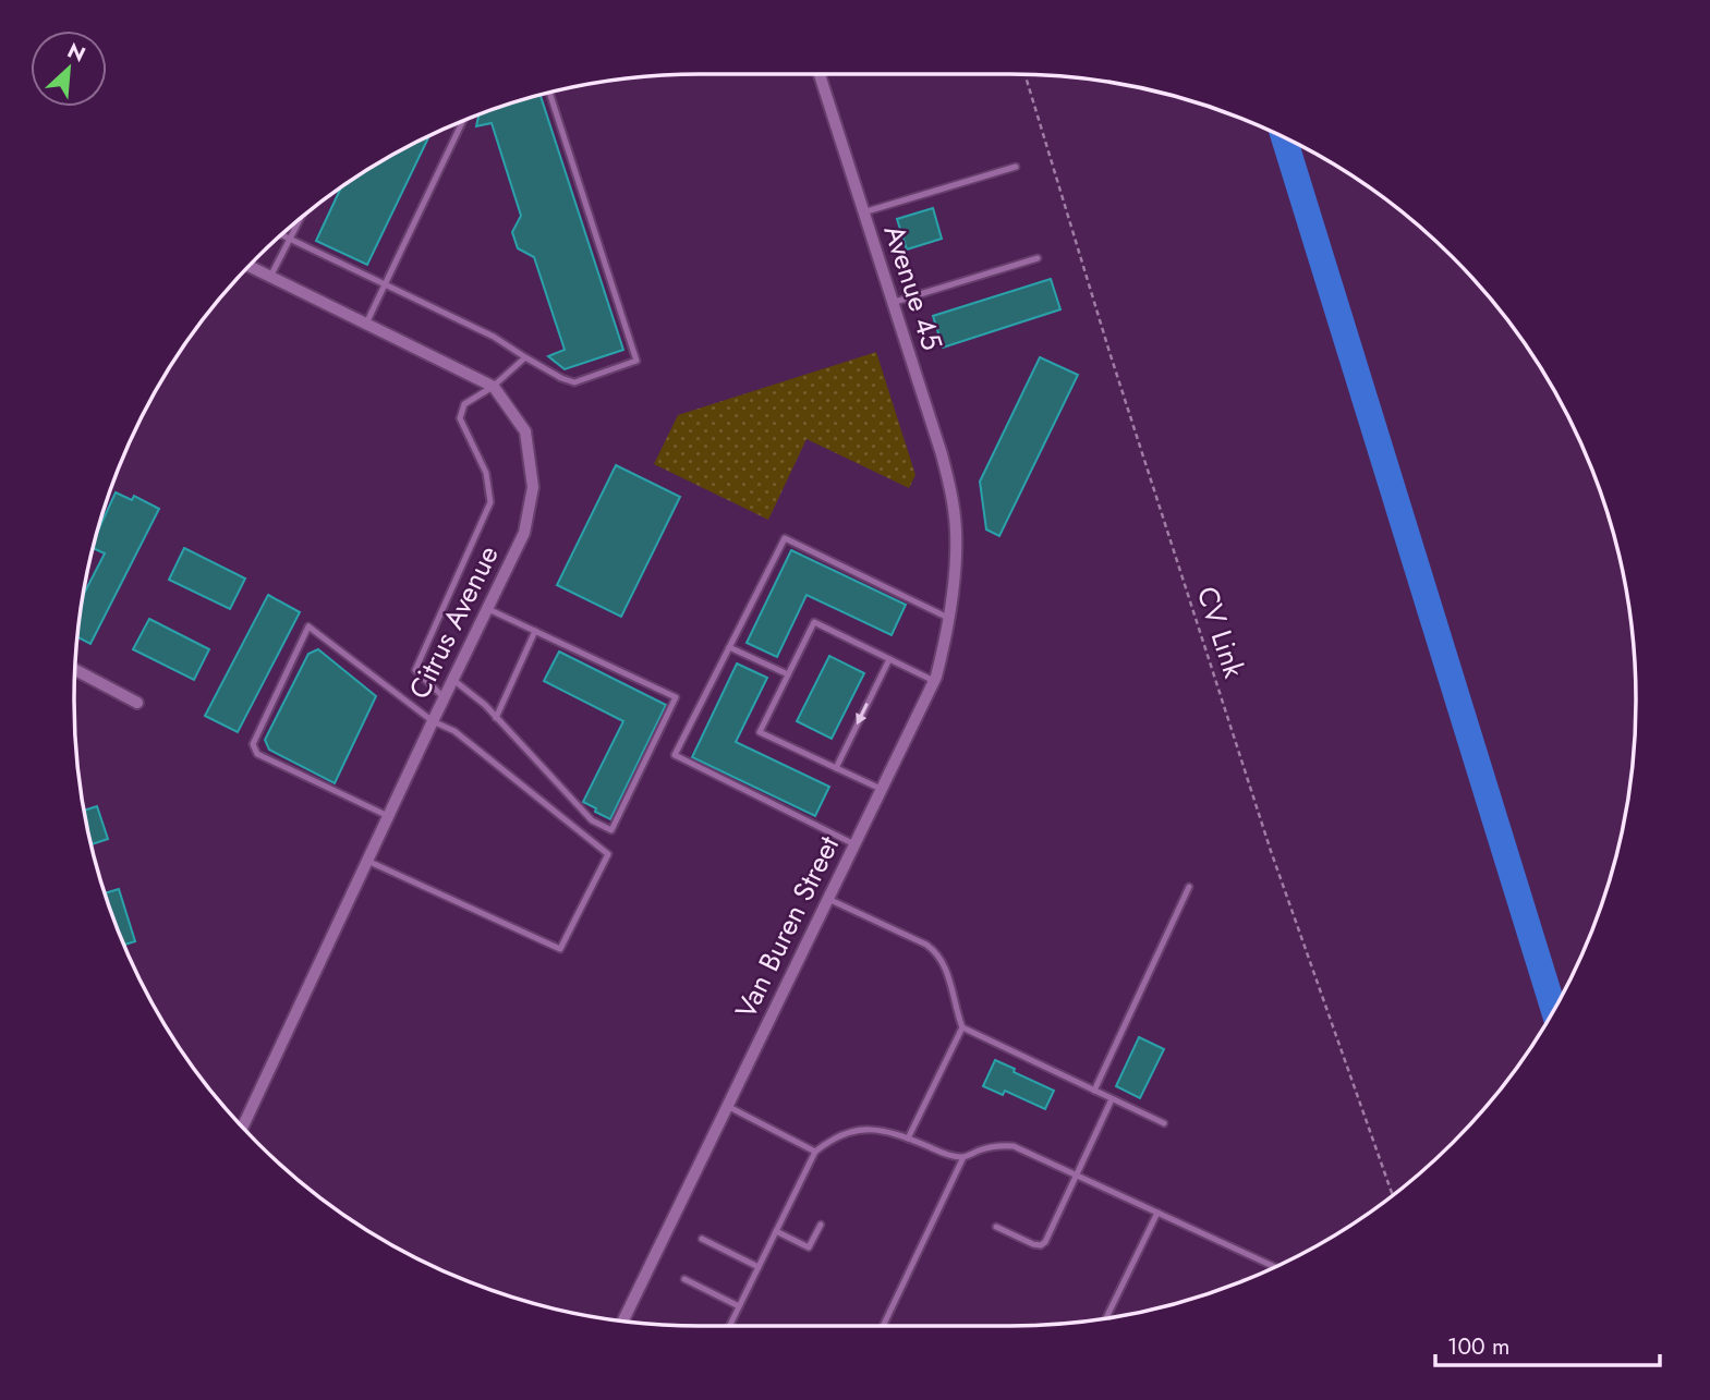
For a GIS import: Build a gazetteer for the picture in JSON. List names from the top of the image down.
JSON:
{
  "streets": {
    "street": ["Avenue 45", "Citrus Avenue", "Van Buren Street"],
    "path": ["CV Link"]
  },
  "crossings": [
    ["Avenue 45", "Van Buren Street"]
  ],
  "scale_bar": "100 m",
  "north": "top right"
}
